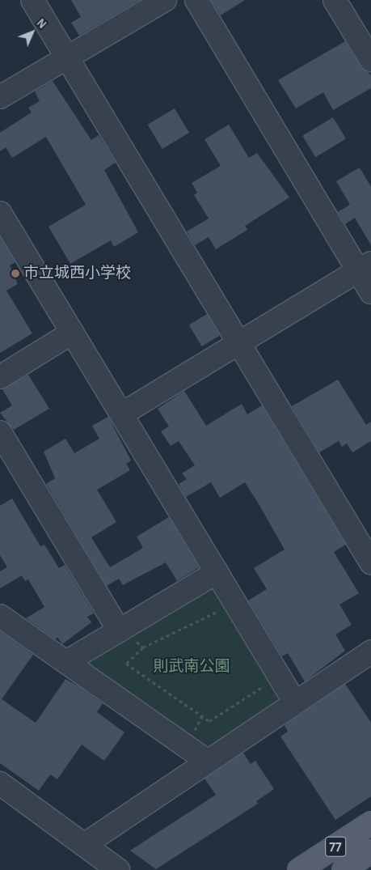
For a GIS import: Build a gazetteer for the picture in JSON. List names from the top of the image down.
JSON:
{
  "streets": {
    "main road": ["77"]
  },
  "parks": ["則武南公園"],
  "places": ["市立城西小学校"],
  "north": "top right"
}
